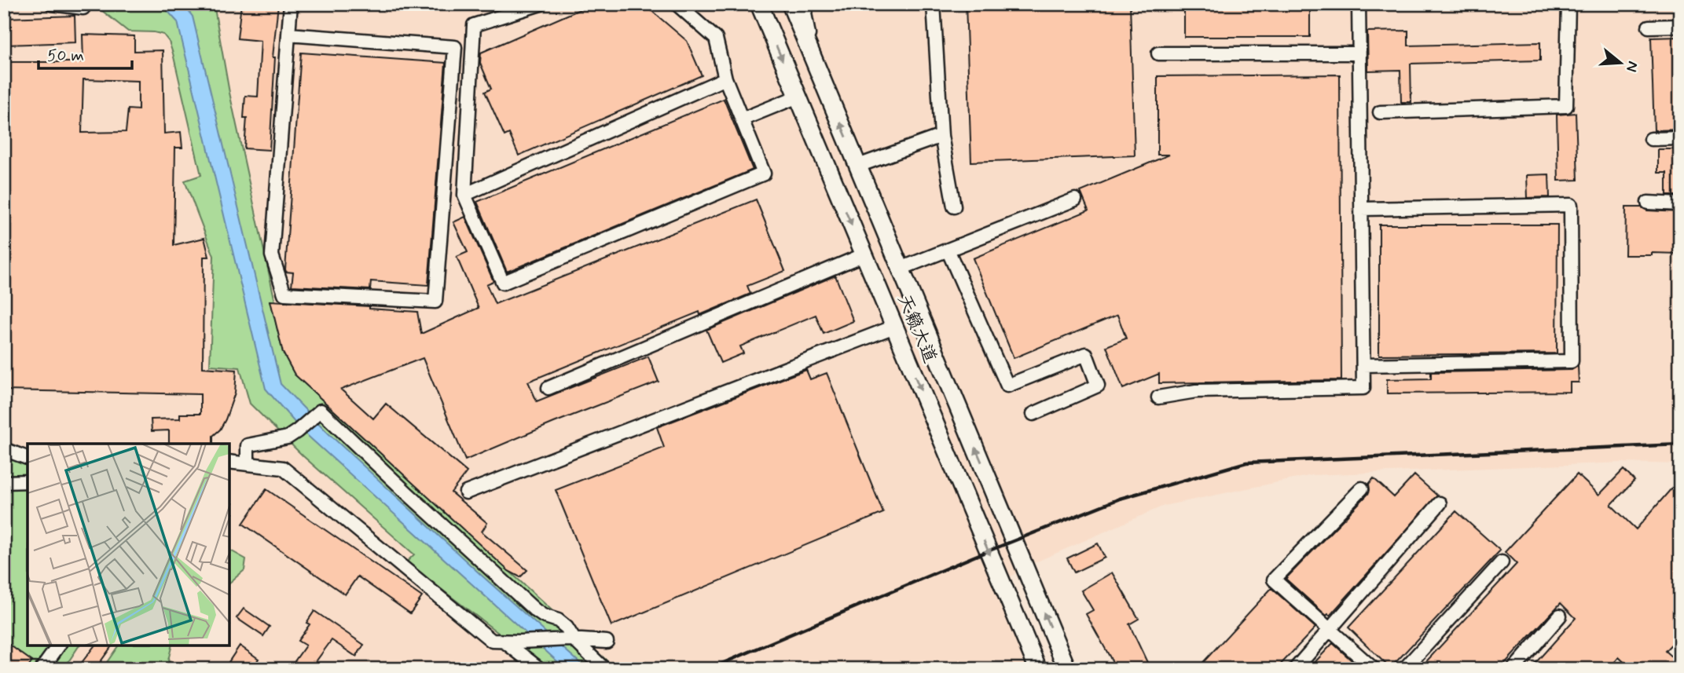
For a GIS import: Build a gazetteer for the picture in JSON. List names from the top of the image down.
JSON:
{
  "streets": {
    "main road": ["天籁大道"]
  },
  "scale_bar": "50 m",
  "north": "right"
}
